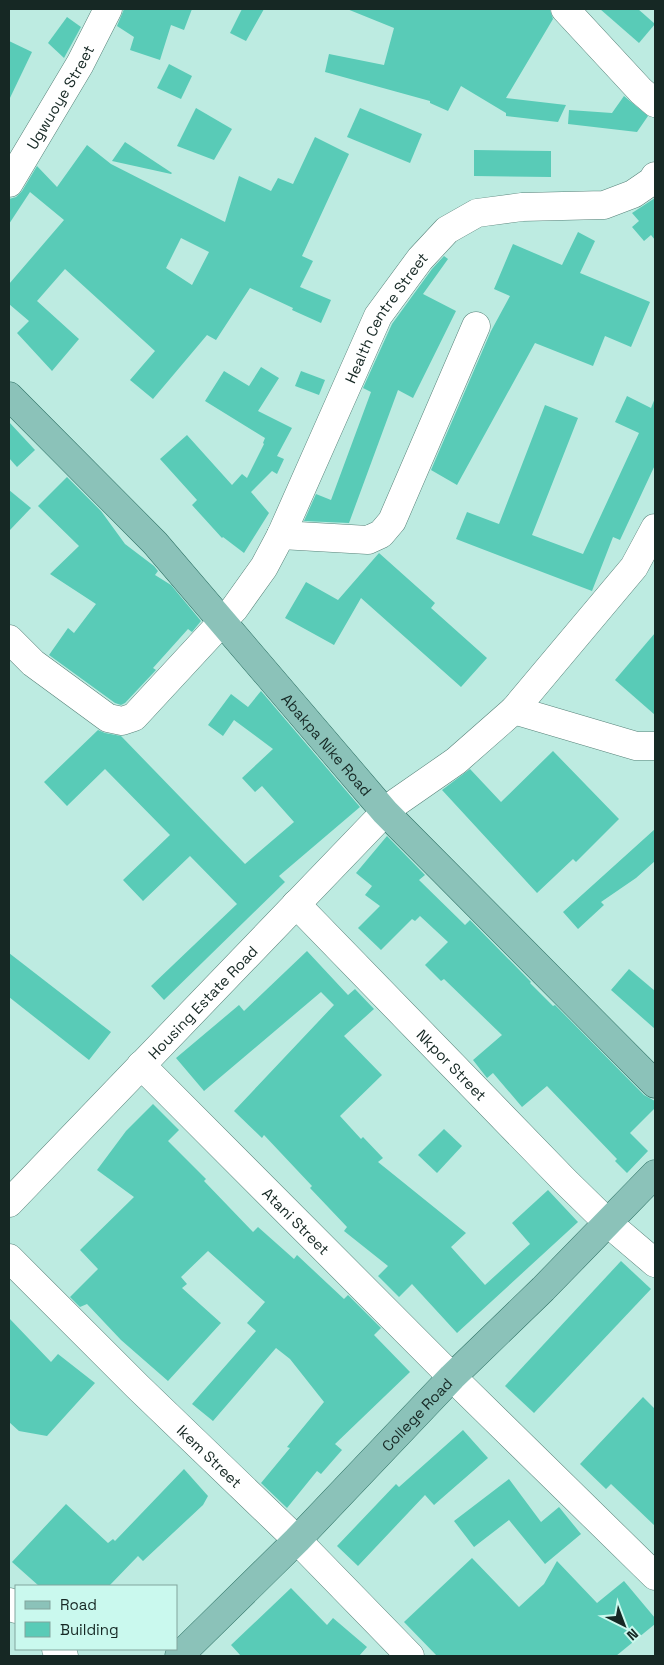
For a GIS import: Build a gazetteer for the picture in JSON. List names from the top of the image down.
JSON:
{
  "streets": {
    "main road": ["Abakpa Nike Road", "College Road"],
    "street": [
      "Ugwuoye Street",
      "Health Centre Street",
      "Housing Estate Road",
      "Nkpor Street",
      "Atani Street",
      "Ikem Street"
    ]
  },
  "crossings": [
    ["Health Centre Street", "Abakpa Nike Road"],
    ["Abakpa Nike Road", "Housing Estate Road"],
    ["Housing Estate Road", "Nkpor Street"],
    ["Housing Estate Road", "Atani Street"],
    ["Nkpor Street", "College Road"],
    ["Atani Street", "College Road"],
    ["College Road", "Ikem Street"]
  ],
  "legend": ["Road", "Building"],
  "north": "bottom right"
}
